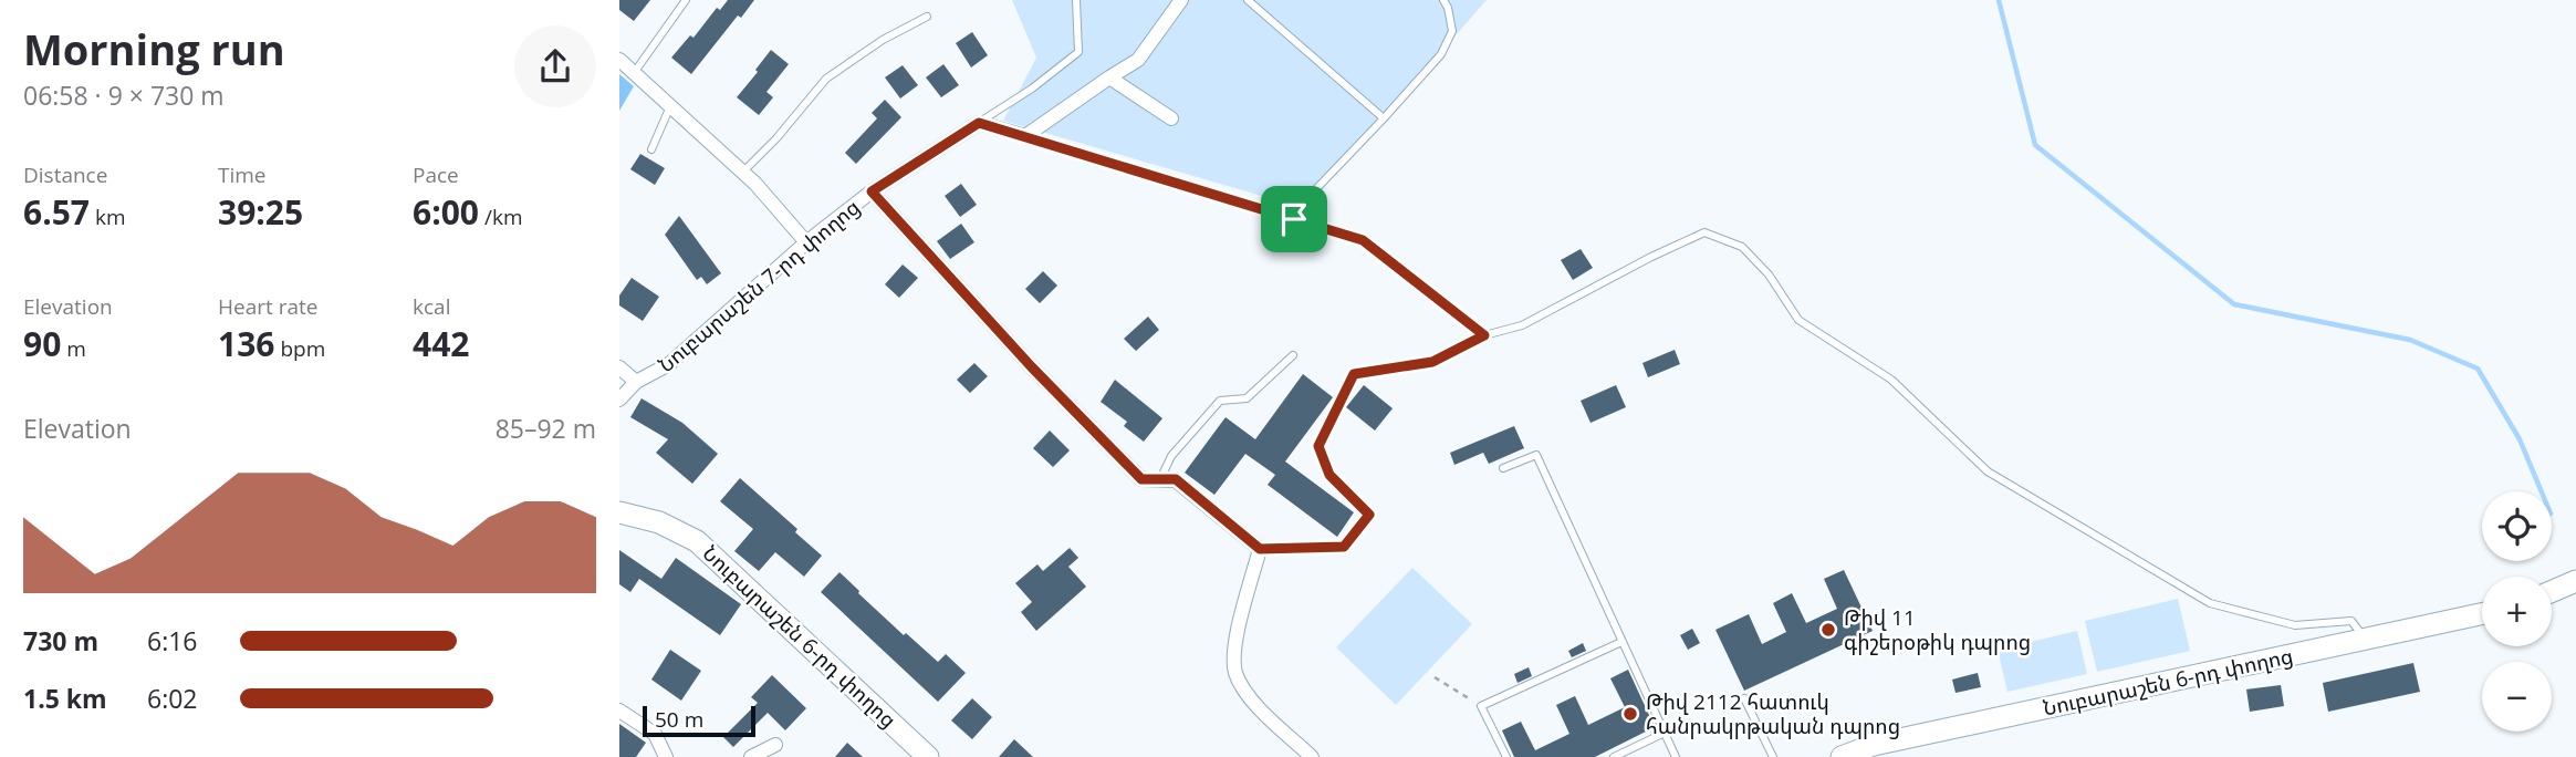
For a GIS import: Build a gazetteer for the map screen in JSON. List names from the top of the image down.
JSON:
{
  "streets": {
    "main road": ["Նուբարաշեն 6-րդ փողոց"],
    "street": ["Նուբարաշեն 7-րդ փողոց"]
  },
  "places": ["Թիվ 11 գիշերօթիկ դպրոց", "Թիվ 2112 հատուկ հանրակրթական դպրոց"],
  "scale_bar": "50 m",
  "page": {
    "heading": ["Morning run", "06:58 · 9 × 730 m"],
    "stats": [
      ["Distance", "6.57 km"],
      ["Time", "39:25"],
      ["Pace", "6:00 /km"],
      ["Elevation", "90 m"],
      ["Heart rate", "136 bpm"],
      ["kcal", "442"]
    ],
    "chart": ["Elevation", "85–92 m"],
    "map_buttons": ["+", "−"],
    "list": [
      {
        "name": "730 m",
        "note": "6:16"
      },
      {
        "name": "1.5 km",
        "note": "6:02"
      }
    ],
    "scale": "50 m"
  }
}
